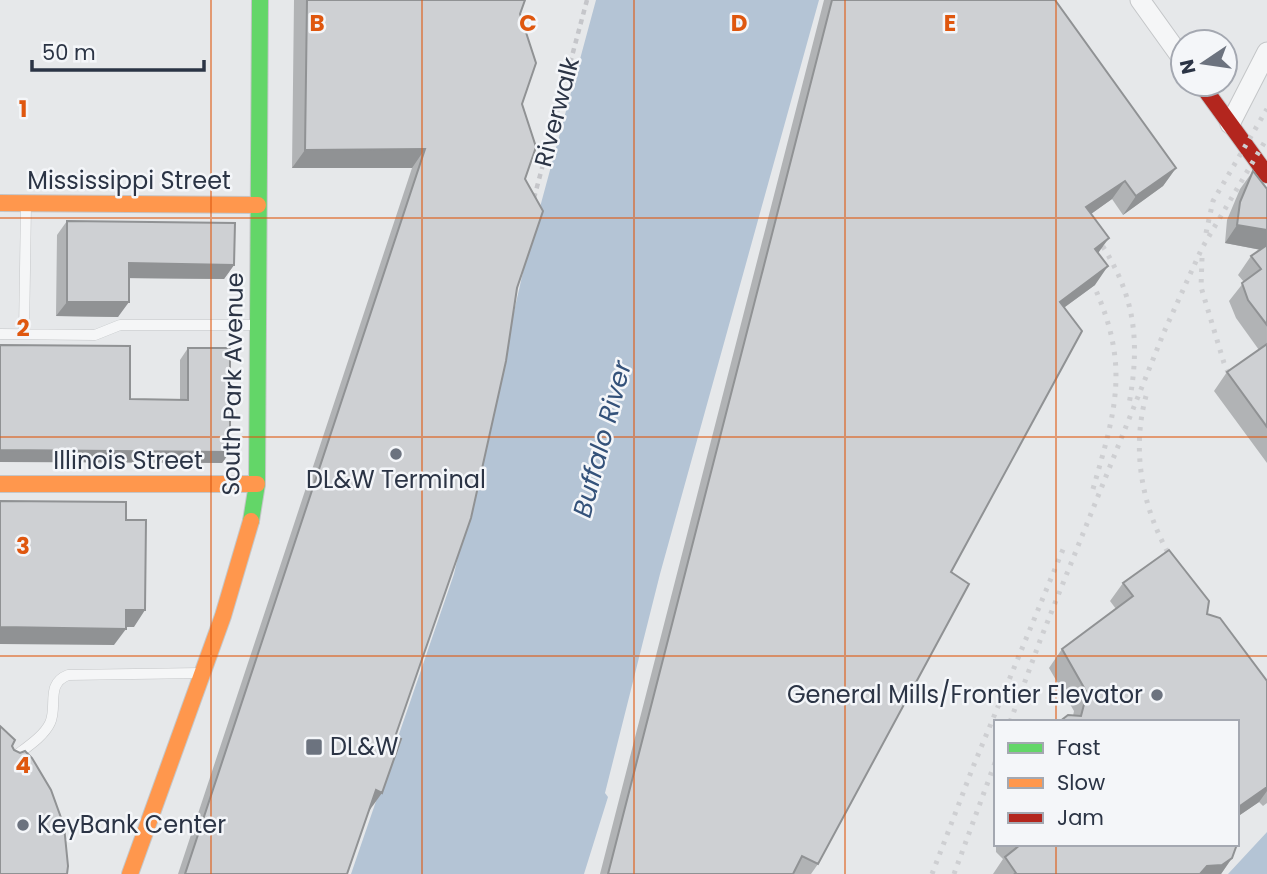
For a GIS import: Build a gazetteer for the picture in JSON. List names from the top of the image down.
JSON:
{
  "streets": {
    "street": ["Mississippi Street", "South Park Avenue", "Illinois Street"],
    "path": ["Riverwalk"]
  },
  "crossings": [
    ["Mississippi Street", "South Park Avenue"],
    ["South Park Avenue", "Illinois Street"]
  ],
  "water": ["Buffalo River"],
  "places": {
    "other": ["DL&W Terminal", "General Mills/Frontier Elevator", "KeyBank Center"],
    "transit": ["DL&W"]
  },
  "legend": ["Fast", "Slow", "Jam"],
  "scale_bar": "50 m",
  "north": "left",
  "grid": {
    "columns": [
      "B",
      "C",
      "D",
      "E"
    ],
    "rows": [
      "1",
      "2",
      "3",
      "4"
    ]
  }
}
